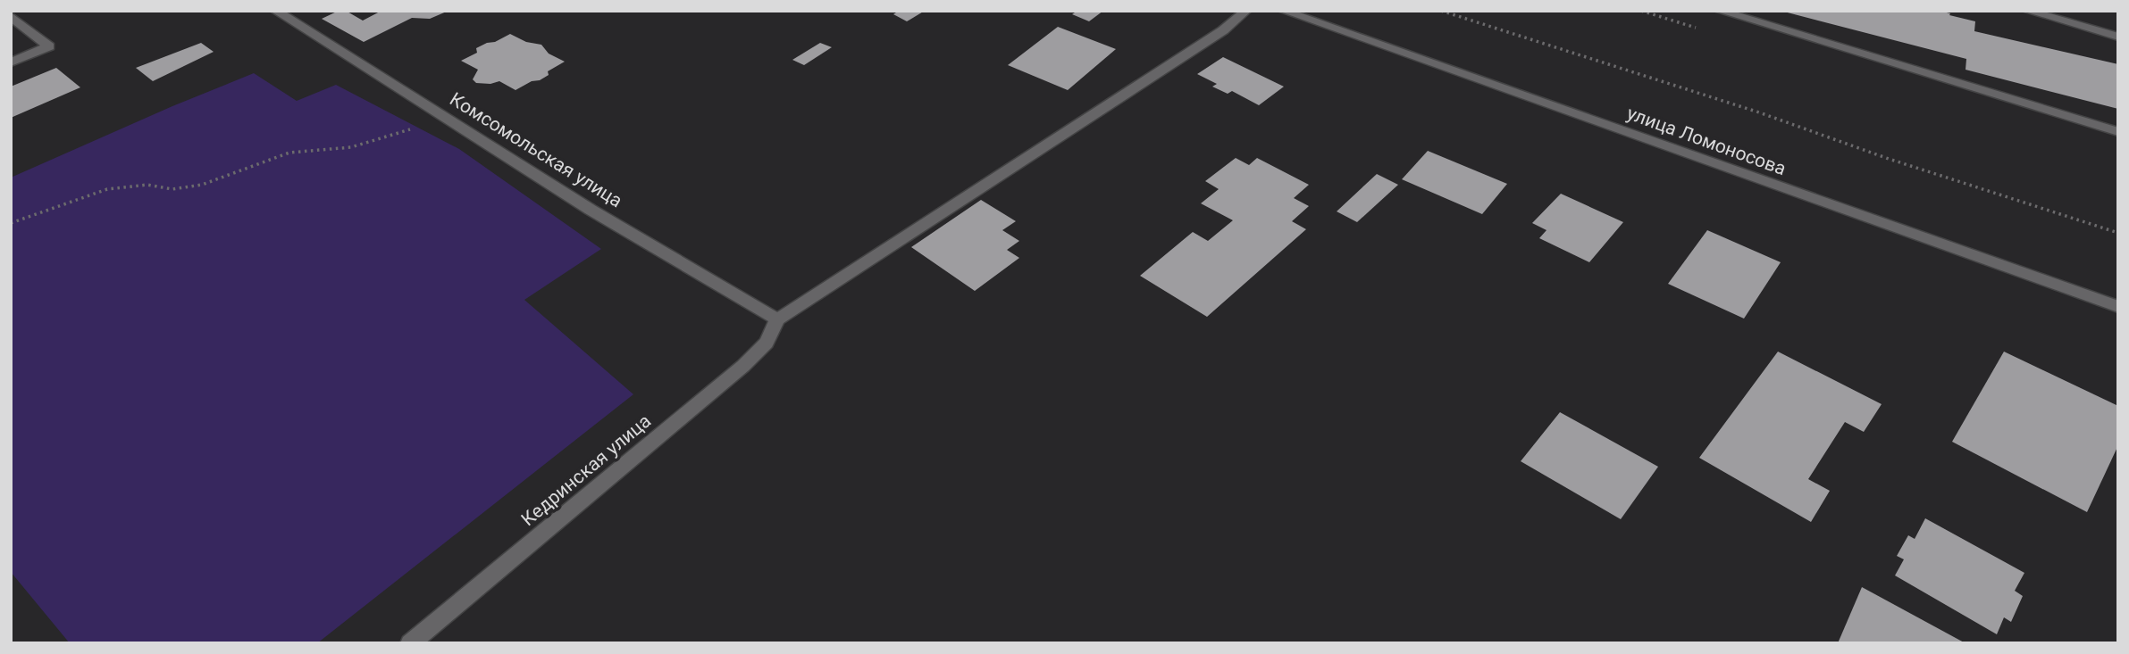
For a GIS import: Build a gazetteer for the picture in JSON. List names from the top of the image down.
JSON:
{
  "streets": {
    "street": ["улица Ломоносова", "Комсомольская улица", "Кедринская улица"]
  },
  "crossings": [
    ["Комсомольская улица", "Кедринская улица"]
  ]
}
